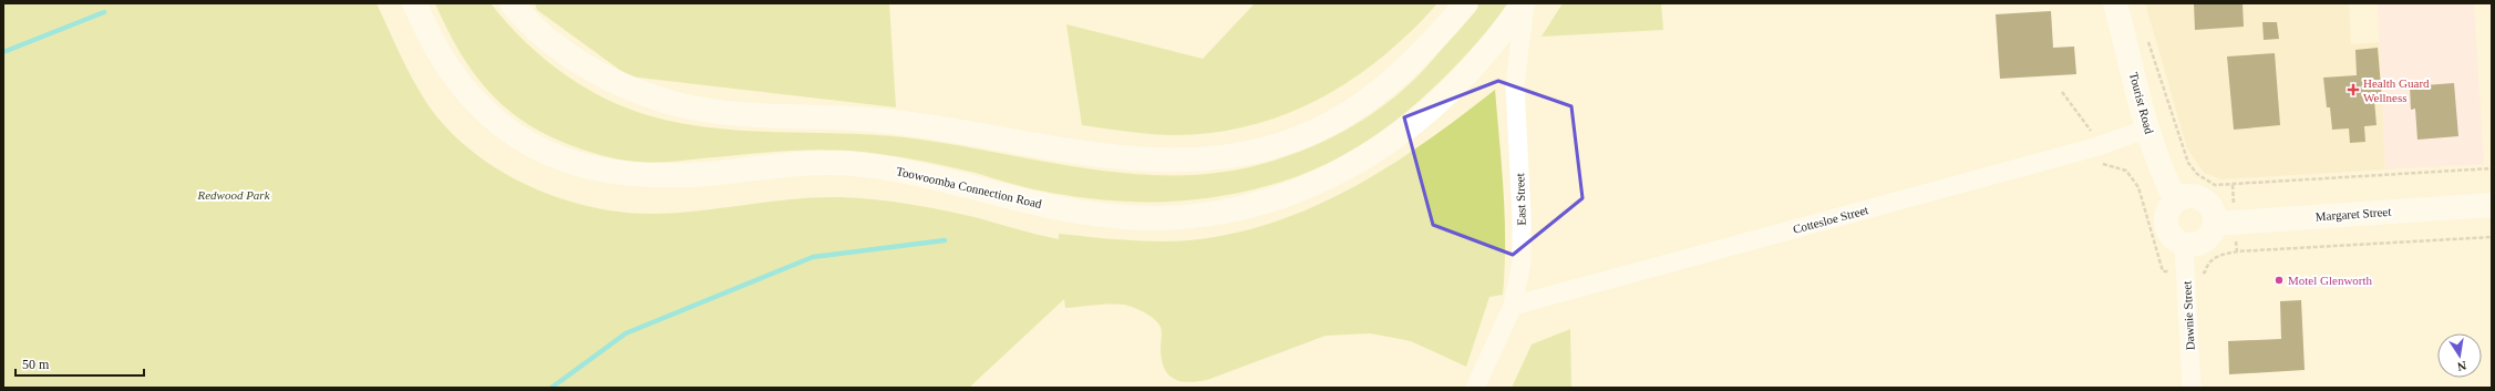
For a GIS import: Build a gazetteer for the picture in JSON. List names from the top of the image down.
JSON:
{
  "streets": {
    "main road": ["Tourist Road", "Toowoomba Connection Road", "Margaret Street"],
    "street": ["East Street", "Cottesloe Street", "Dawnie Street"]
  },
  "crossings": [
    ["Tourist Road", "Margaret Street"],
    ["Tourist Road", "Cottesloe Street"],
    ["Tourist Road", "Dawnie Street"],
    ["Toowoomba Connection Road", "East Street"],
    ["East Street", "Cottesloe Street"],
    ["Margaret Street", "Dawnie Street"]
  ],
  "parks": ["Redwood Park"],
  "places": {
    "health": ["Health Guard Wellness"],
    "other": ["Motel Glenworth"]
  },
  "scale_bar": "50 m",
  "north": "bottom"
}
